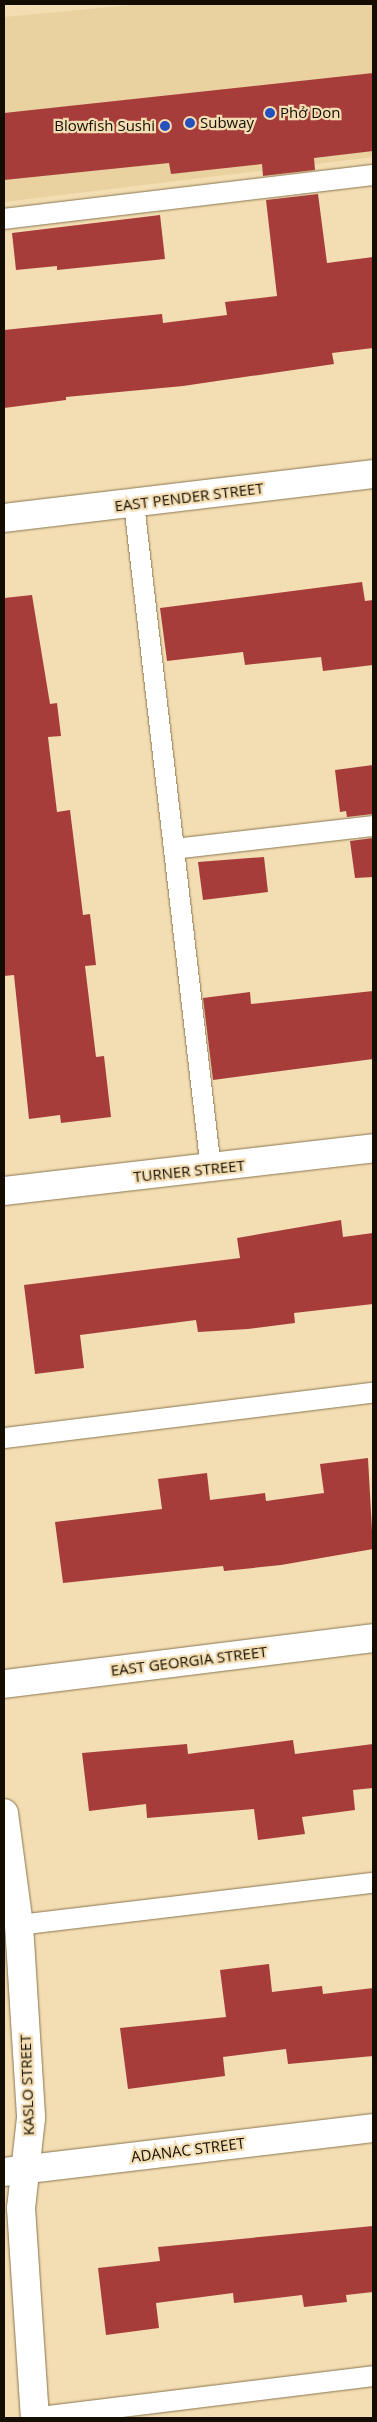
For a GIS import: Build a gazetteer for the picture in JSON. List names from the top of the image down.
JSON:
{
  "streets": {
    "street": [
      "EAST PENDER STREET",
      "TURNER STREET",
      "EAST GEORGIA STREET",
      "KASLO STREET",
      "ADANAC STREET"
    ]
  },
  "crossings": [
    ["KASLO STREET", "ADANAC STREET"]
  ],
  "places": ["Phở Don", "Subway", "Blowfish Sushi"]
}
